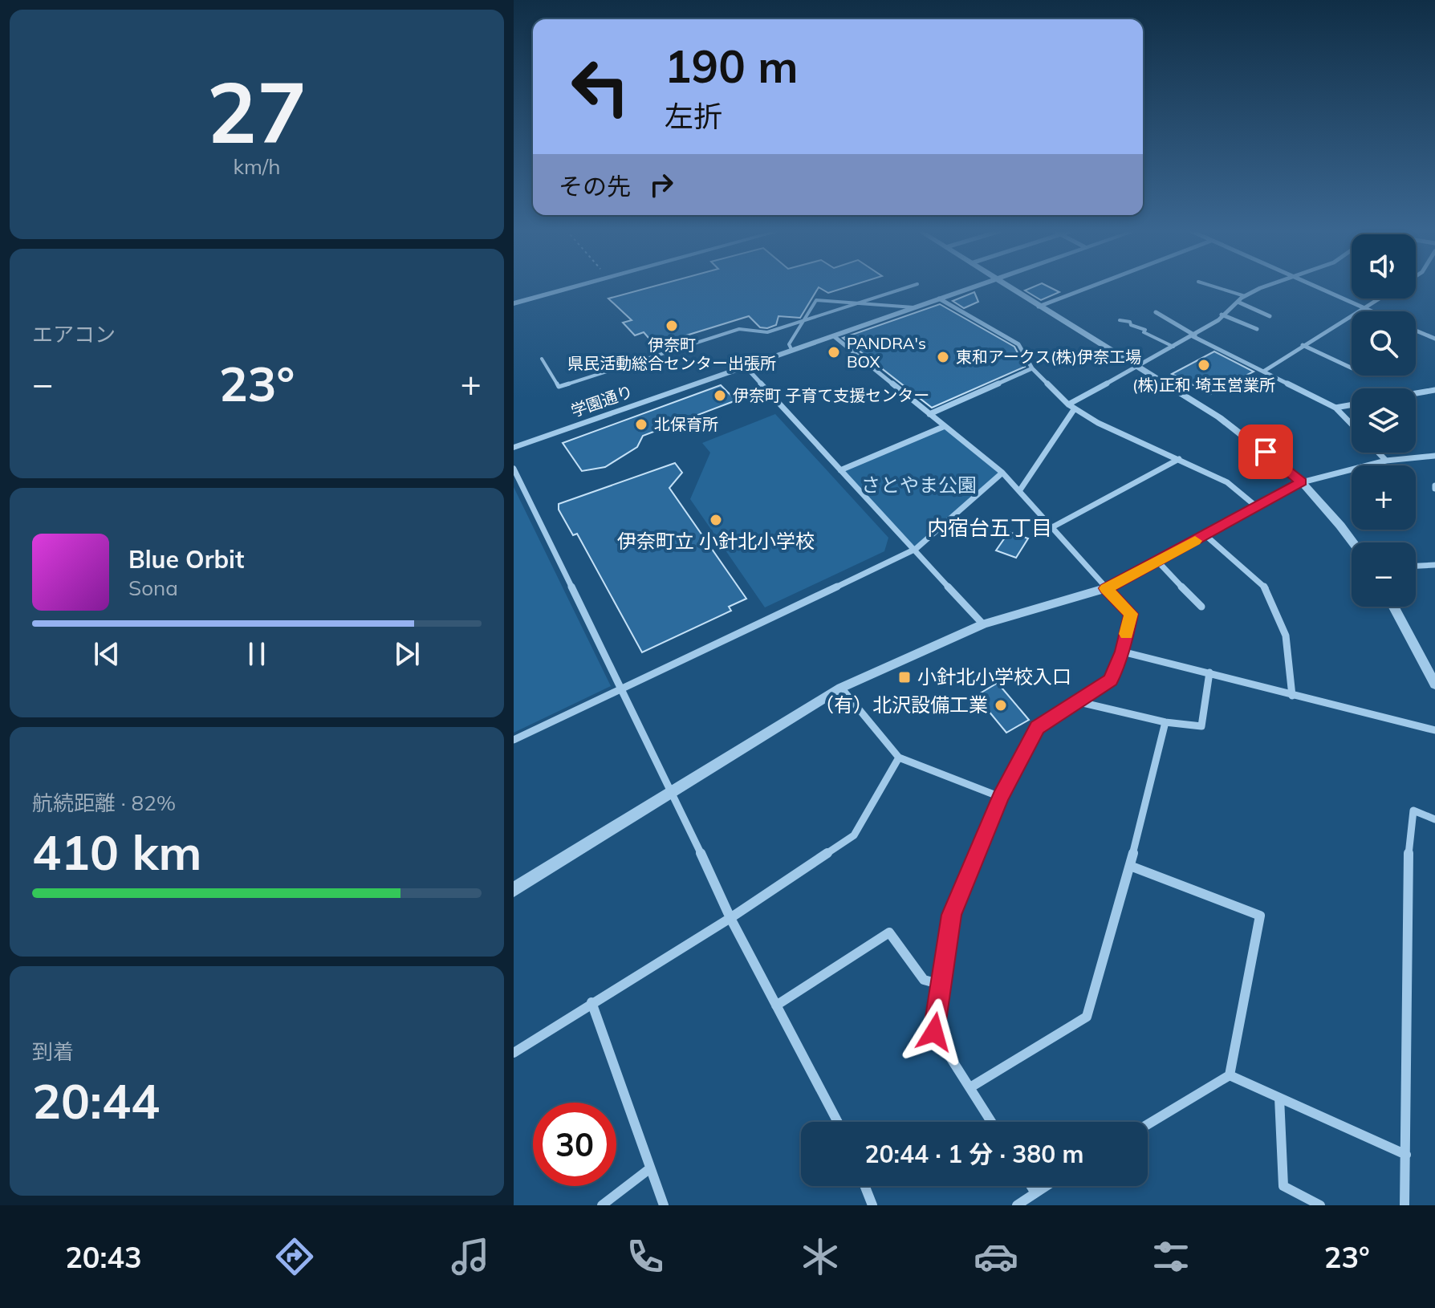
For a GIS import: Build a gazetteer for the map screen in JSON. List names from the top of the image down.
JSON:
{
  "streets": {
    "street": ["学園通り"]
  },
  "districts": ["内宿台五丁目"],
  "parks": ["さとやま公園"],
  "places": {
    "other": [
      "伊奈町 県民活動総合センター出張所",
      "PANDRA's BOX",
      "東和アークス(株)伊奈工場",
      "(株)正和 埼玉営業所",
      "伊奈町 子育て支援センター",
      "北保育所",
      "伊奈町立 小針北小学校",
      "（有）北沢設備工業"
    ],
    "transit": ["小針北小学校入口"]
  },
  "page": {
    "tile": [
      ["27", "km/h"],
      "エアコン",
      ["航続距離 · 82%", "410 km"],
      ["到着", "20:44"]
    ],
    "turn": ["190 m", "左折"],
    "then": "その先",
    "map_buttons": ["+", "−"],
    "heat": ["−", "23°", "+"],
    "song": ["Blue Orbit", "Sona"],
    "limit": "30",
    "trip": "20:44 · 1 分 · 380 m",
    "tabs": ["20:43", "23°"]
  }
}
